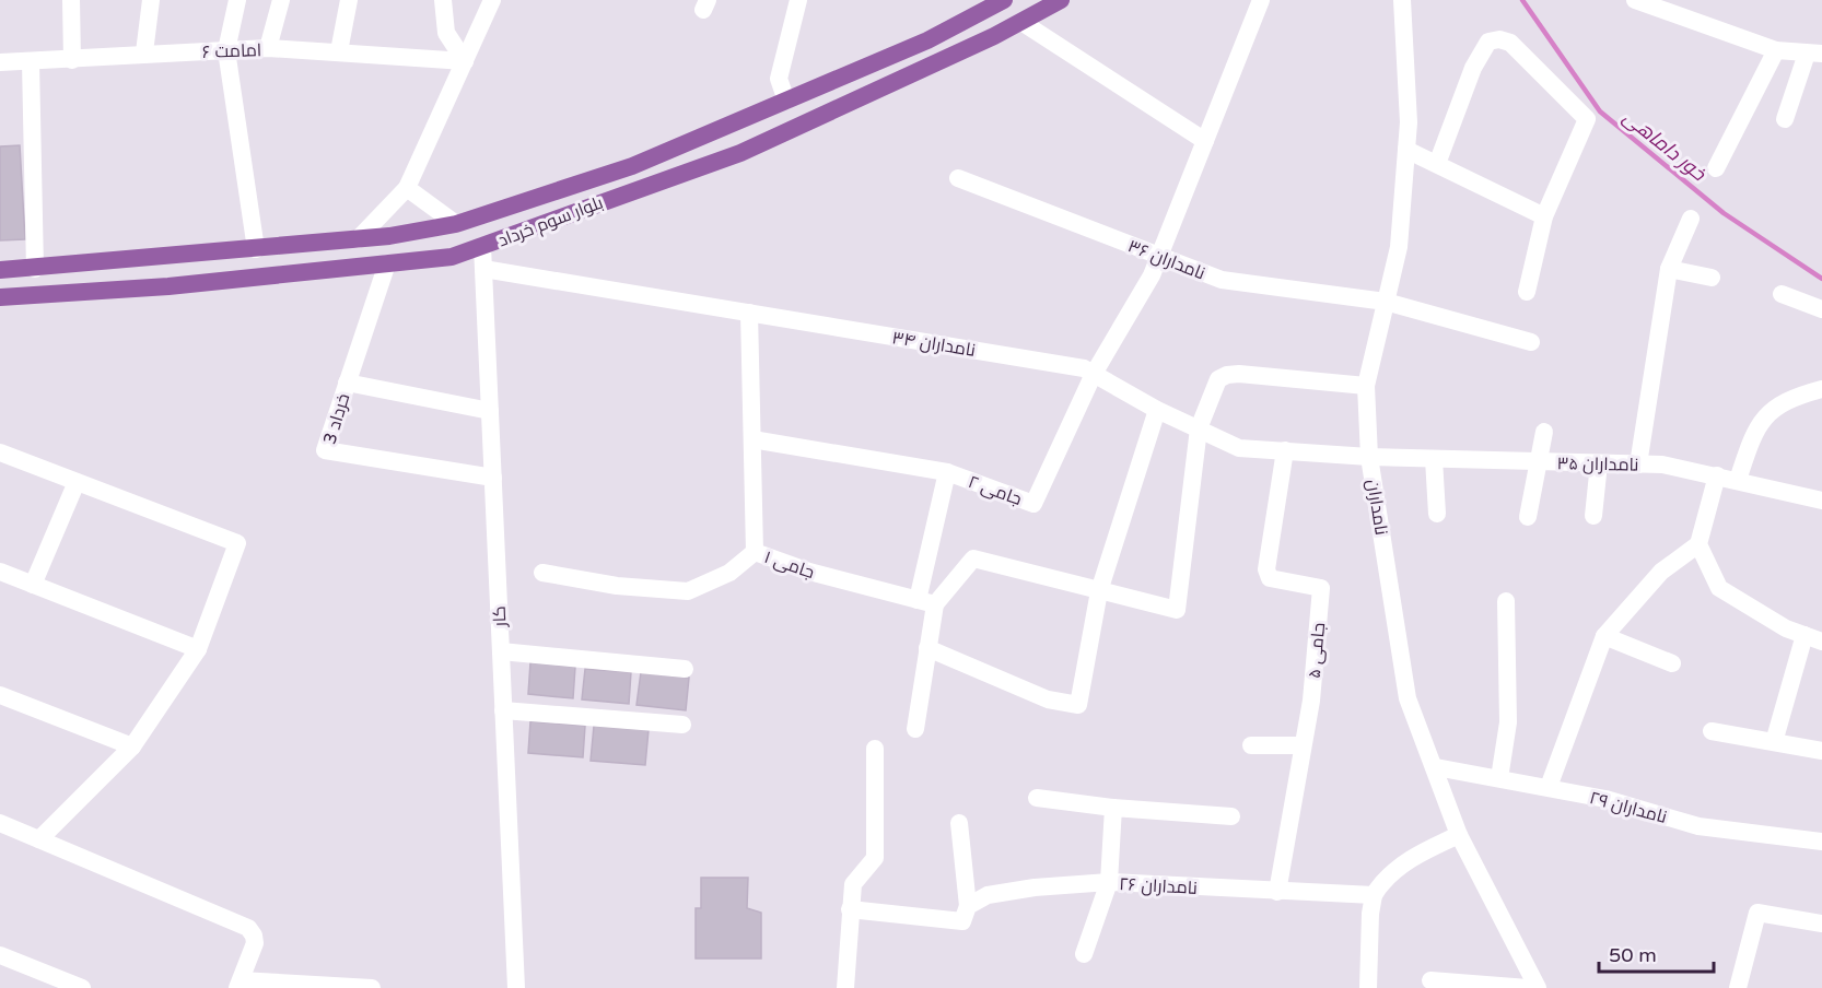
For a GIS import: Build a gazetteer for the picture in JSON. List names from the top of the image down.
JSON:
{
  "streets": {
    "main road": ["بلوار سوم خرداد"],
    "street": [
      "امامت ۶",
      "نامداران ۳۶",
      "نامداران ۳۴",
      "خرداد 3",
      "نامداران ۳۵",
      "جامی ۲",
      "نامداران",
      "جامی ۱",
      "کار",
      "جامی ۵",
      "نامداران ۲۹",
      "نامداران ۲۶"
    ]
  },
  "crossings": [
    ["بلوار سوم خرداد", "خرداد 3"],
    ["بلوار سوم خرداد", "کار"],
    ["نامداران ۳۶", "نامداران"],
    ["نامداران ۳۴", "نامداران ۳۵"],
    ["نامداران ۳۴", "جامی ۲"],
    ["نامداران ۳۴", "نامداران"],
    ["نامداران ۳۴", "جامی ۱"],
    ["نامداران ۳۴", "کار"],
    ["نامداران ۳۴", "جامی ۵"],
    ["خرداد 3", "کار"],
    ["نامداران ۳۵", "نامداران"],
    ["جامی ۲", "جامی ۱"],
    ["نامداران", "نامداران ۲۹"],
    ["جامی ۵", "نامداران ۲۶"]
  ],
  "water": ["خور داماهی"],
  "scale_bar": "50 m"
}
